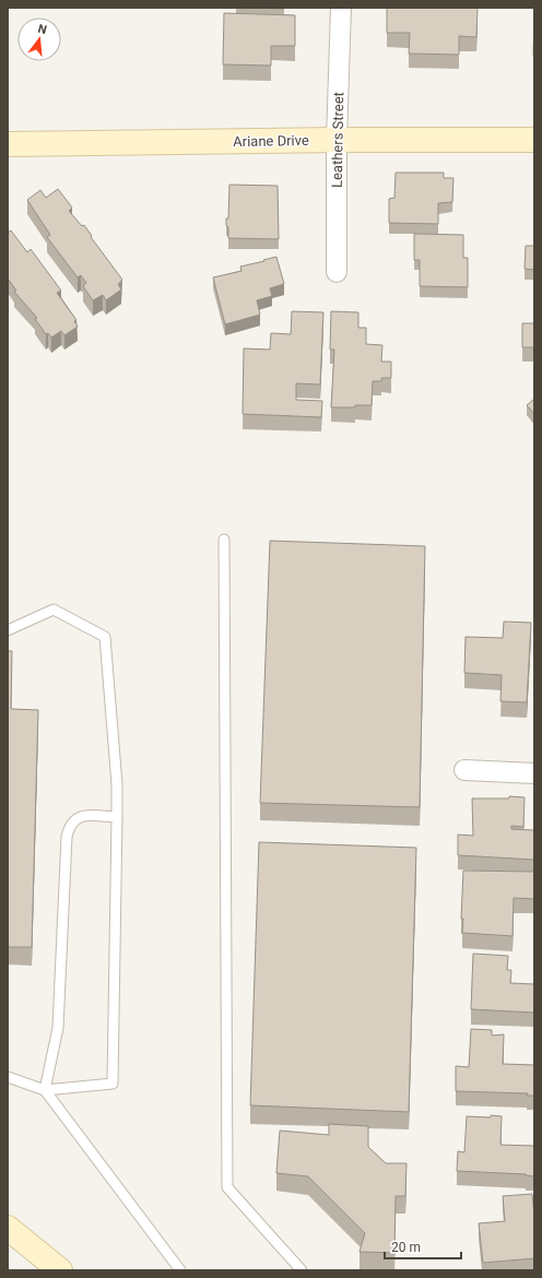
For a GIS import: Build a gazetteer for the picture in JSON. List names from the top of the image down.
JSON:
{
  "streets": {
    "street": ["Leathers Street", "Ariane Drive"]
  },
  "crossings": [
    ["Leathers Street", "Ariane Drive"]
  ],
  "scale_bar": "20 m",
  "north": "top"
}
